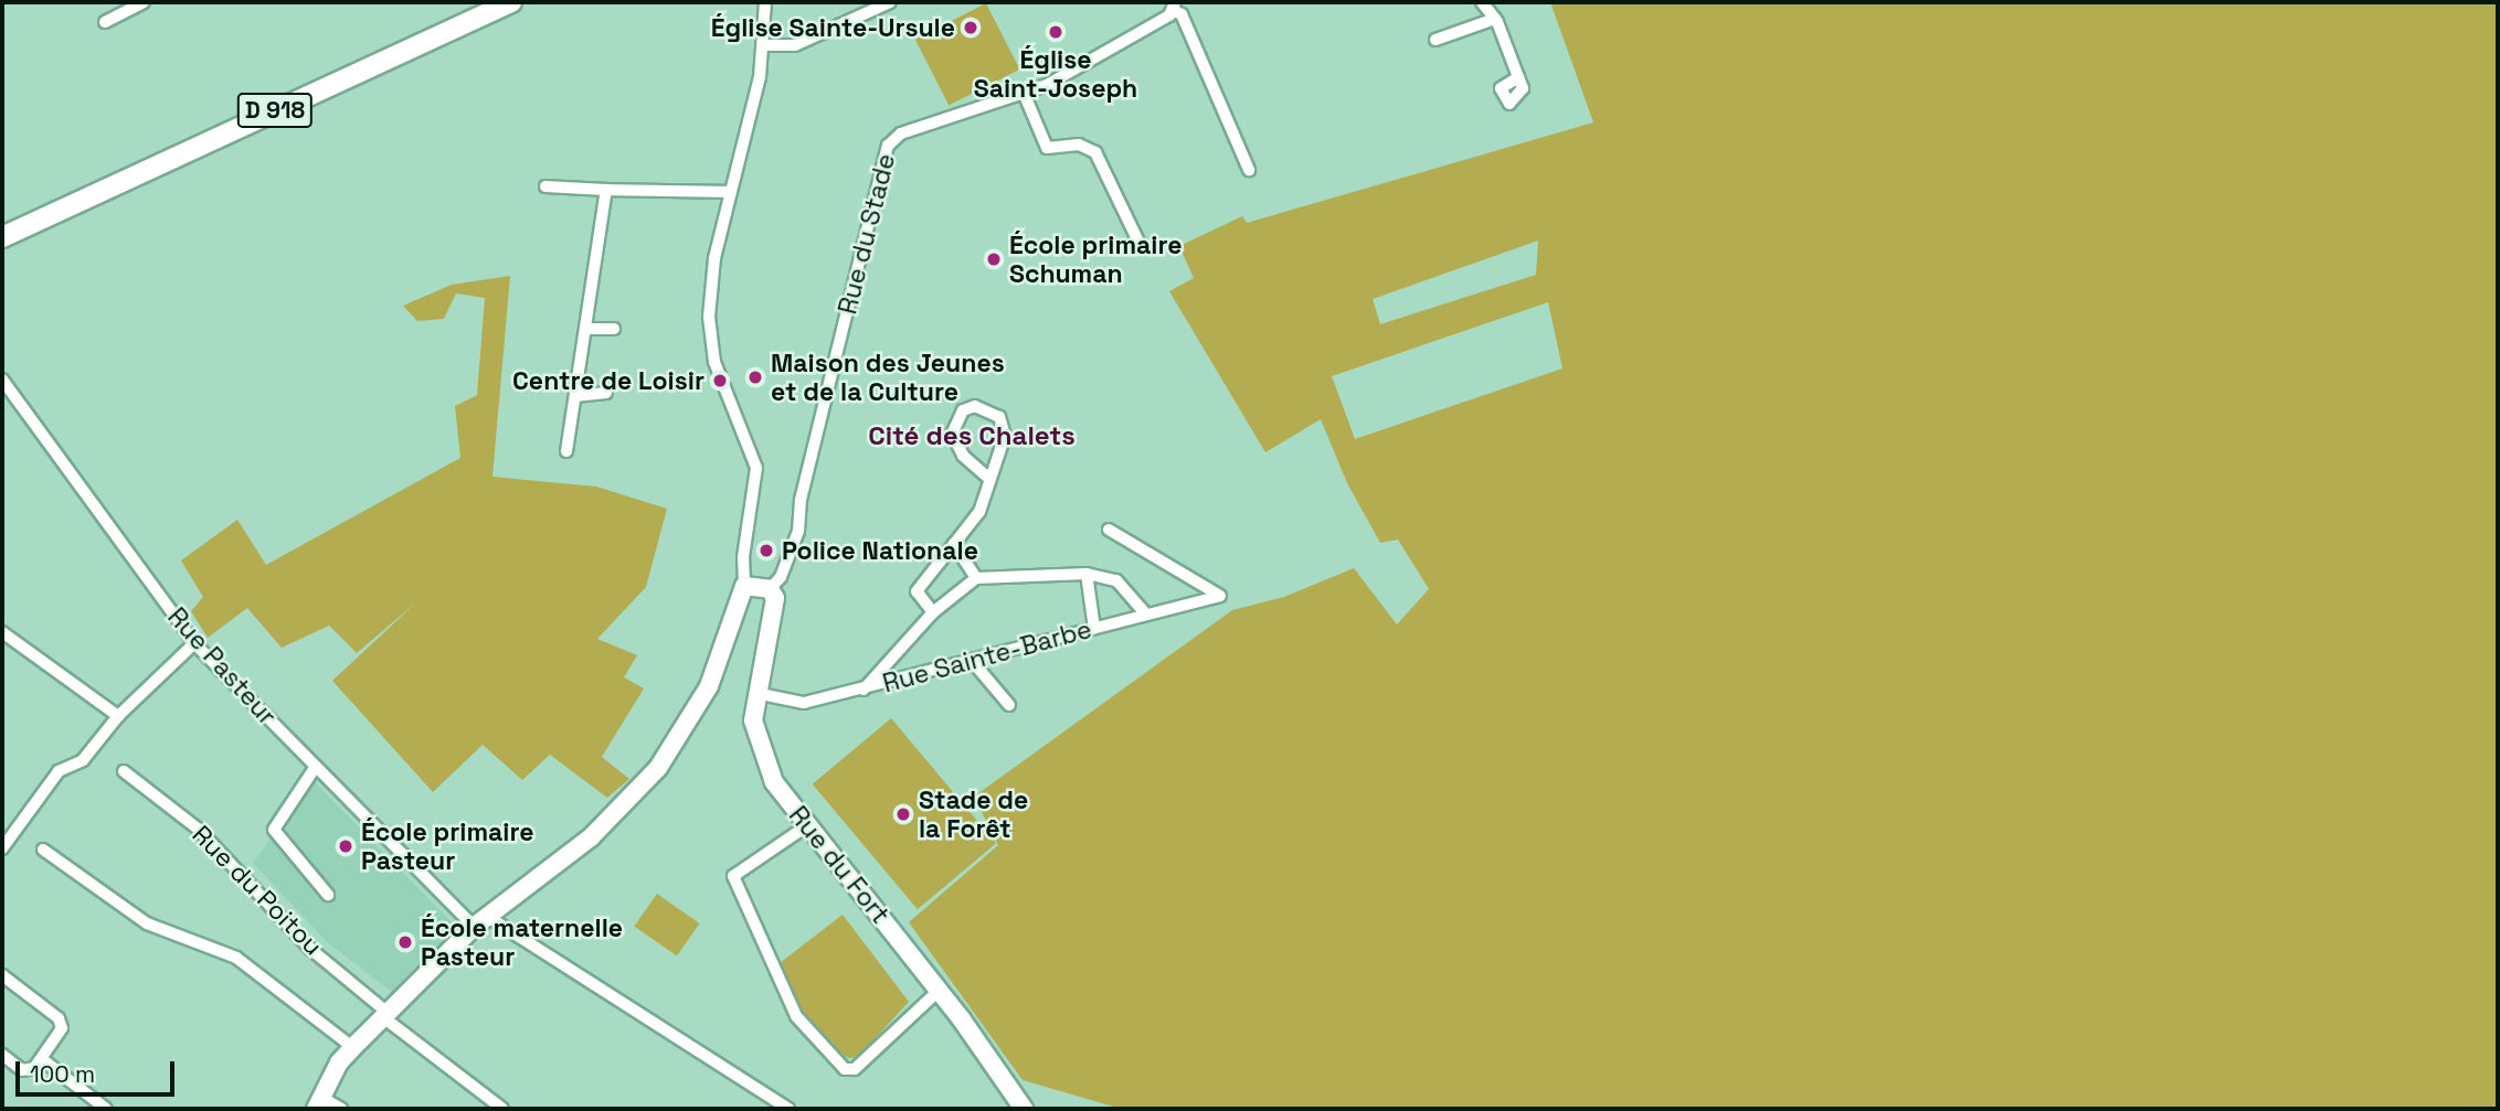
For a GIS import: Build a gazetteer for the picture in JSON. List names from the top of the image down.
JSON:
{
  "streets": {
    "main road": ["D 918"],
    "street": [
      "Rue du Stade",
      "Rue Sainte-Barbe",
      "Rue Pasteur",
      "Rue du Fort",
      "Rue du Poitou"
    ]
  },
  "crossings": [
    ["Rue du Stade", "Rue du Fort"],
    ["Rue Sainte-Barbe", "Rue du Fort"]
  ],
  "districts": ["Cité des Chalets"],
  "places": [
    "Église Sainte-Ursule",
    "Église Saint-Joseph",
    "École primaire Schuman",
    "Maison des Jeunes et de la Culture",
    "Centre de Loisir",
    "Police Nationale",
    "Stade de la Forêt",
    "École primaire Pasteur",
    "École maternelle Pasteur"
  ],
  "scale_bar": "100 m"
}
